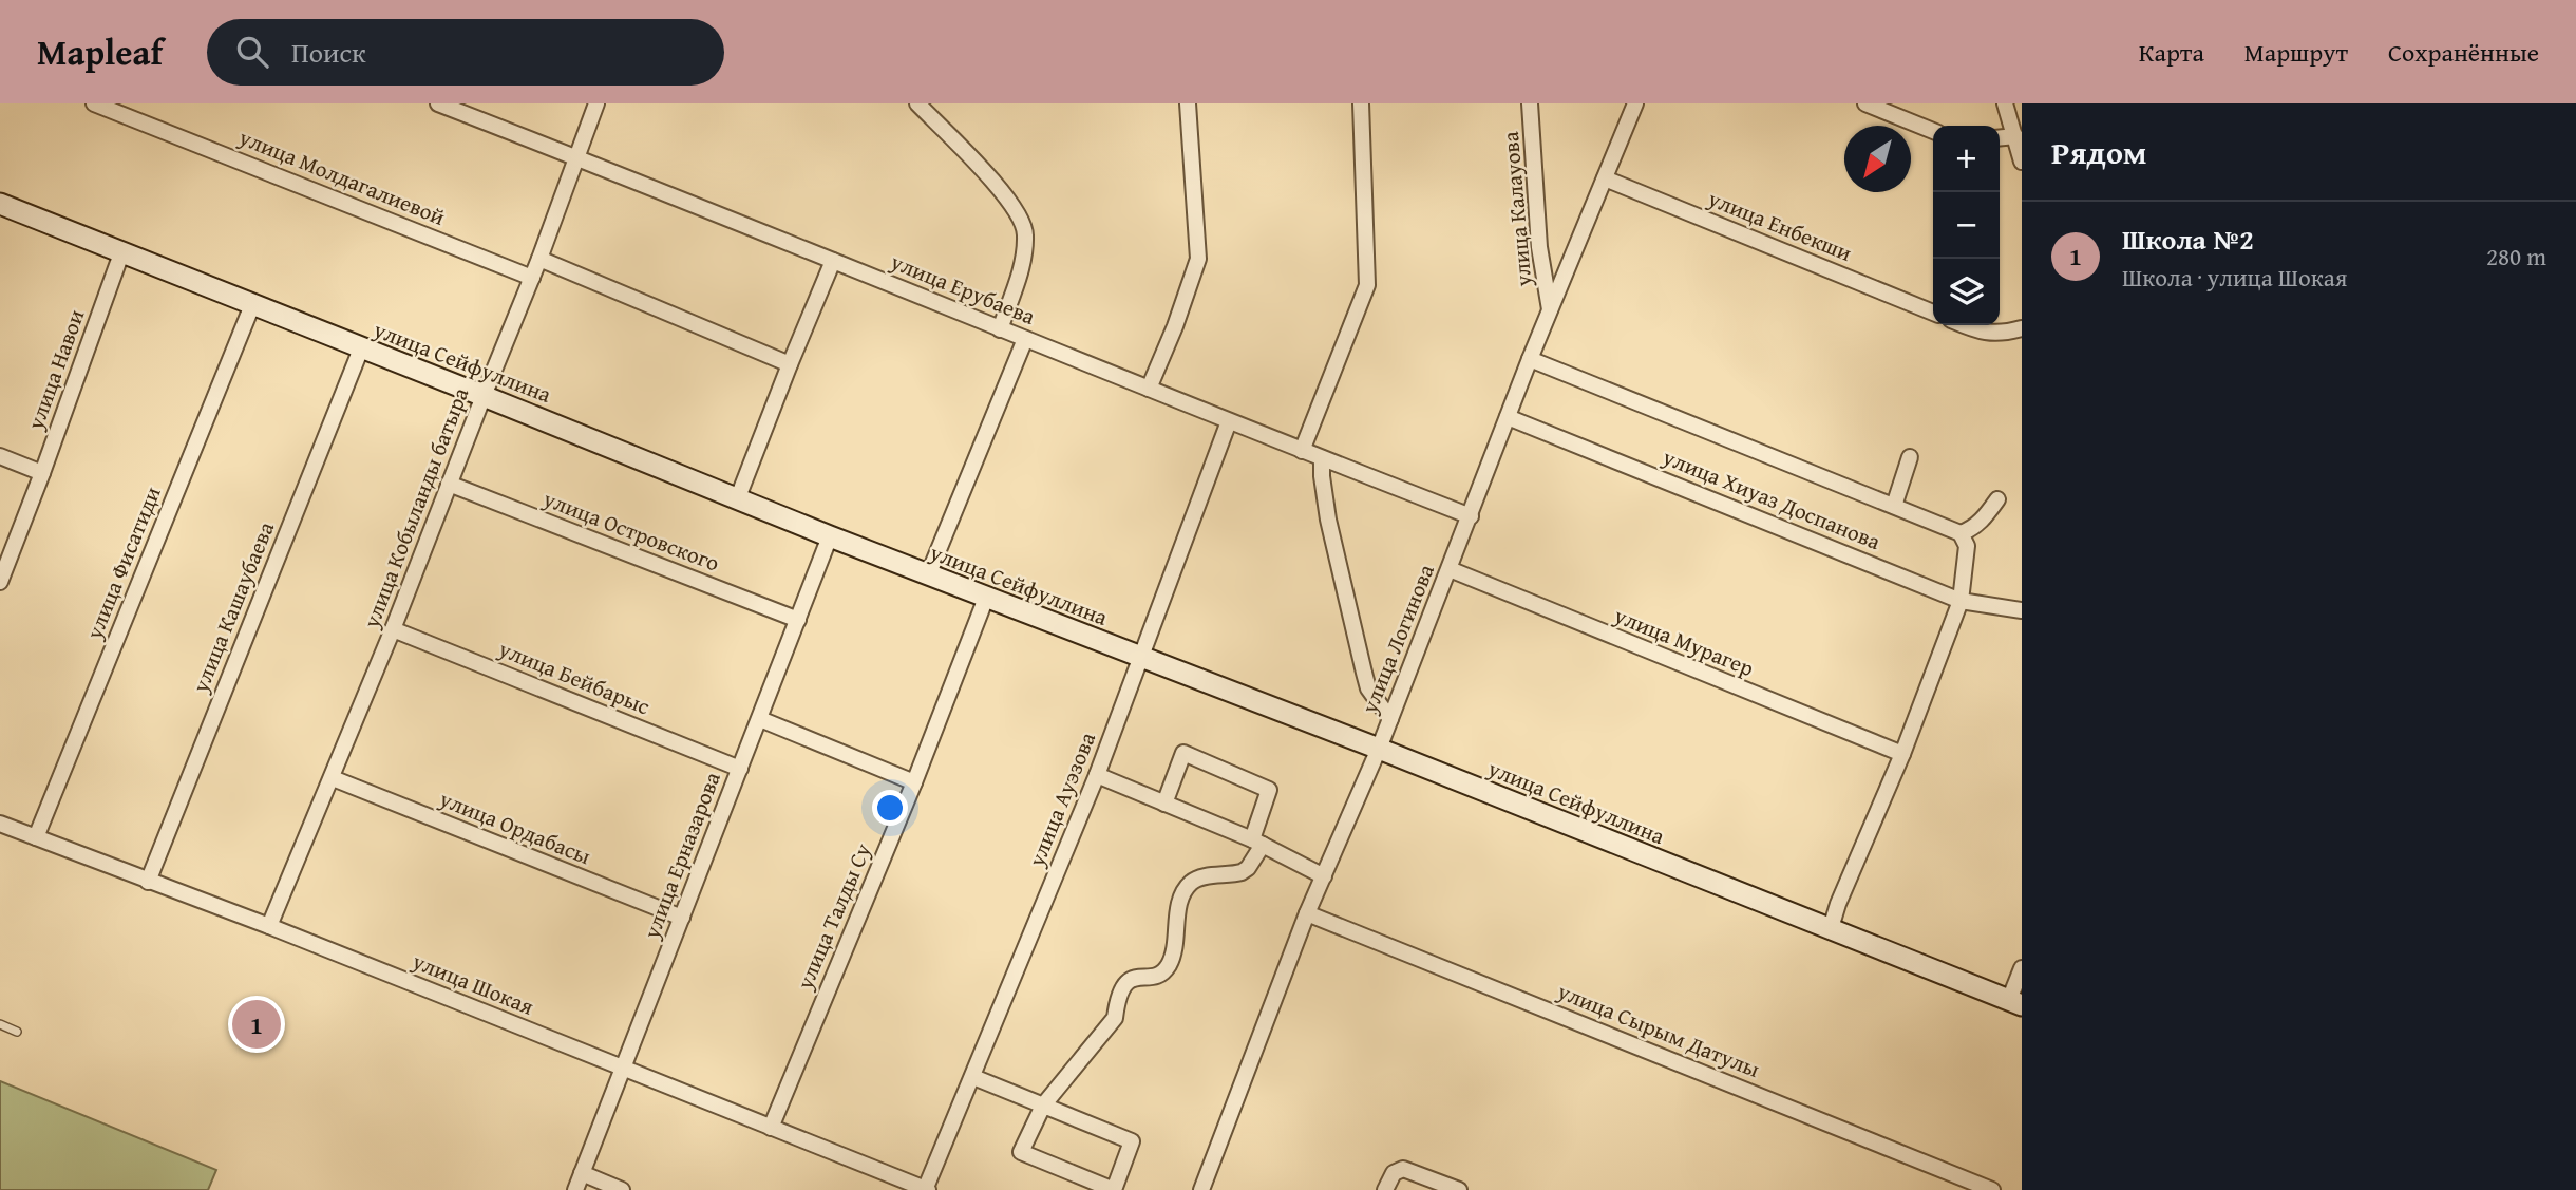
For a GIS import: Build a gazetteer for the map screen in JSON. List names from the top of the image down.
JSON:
{
  "streets": {
    "main road": ["улица Сейфуллина"],
    "street": [
      "улица Молдагалиевой",
      "улица Калауова",
      "улица Енбекши",
      "улица Ерубаева",
      "улица Навои",
      "улица Хиуаз Доспанова",
      "улица Кобыланды батыра",
      "улица Островского",
      "улица Фисатиди",
      "улица Кашаубаева",
      "улица Логинова",
      "улица Мурагер",
      "улица Бейбарыс",
      "улица Ауэзова",
      "улица Ордабасы",
      "улица Ерназарова",
      "улица Талды Су",
      "улица Шокая",
      "улица Сырым Датулы"
    ]
  },
  "crossings": [
    ["улица Молдагалиевой", "улица Кобыланды батыра"],
    ["улица Калауова", "улица Логинова"],
    ["улица Енбекши", "улица Логинова"],
    ["улица Ерубаева", "улица Кобыланды батыра"],
    ["улица Ерубаева", "улица Логинова"],
    ["улица Ерубаева", "улица Ауэзова"],
    ["улица Сейфуллина", "улица Навои"],
    ["улица Сейфуллина", "улица Кобыланды батыра"],
    ["улица Сейфуллина", "улица Фисатиди"],
    ["улица Сейфуллина", "улица Кашаубаева"],
    ["улица Сейфуллина", "улица Логинова"],
    ["улица Сейфуллина", "улица Ауэзова"],
    ["улица Сейфуллина", "улица Ерназарова"],
    ["улица Сейфуллина", "улица Талды Су"],
    ["улица Хиуаз Доспанова", "улица Логинова"],
    ["улица Кобыланды батыра", "улица Островского"],
    ["улица Кобыланды батыра", "улица Бейбарыс"],
    ["улица Кобыланды батыра", "улица Ордабасы"],
    ["улица Кобыланды батыра", "улица Шокая"],
    ["улица Островского", "улица Ерназарова"],
    ["улица Фисатиди", "улица Шокая"],
    ["улица Кашаубаева", "улица Шокая"],
    ["улица Логинова", "улица Мурагер"],
    ["улица Логинова", "улица Сырым Датулы"],
    ["улица Бейбарыс", "улица Ерназарова"],
    ["улица Ауэзова", "улица Шокая"],
    ["улица Ордабасы", "улица Ерназарова"],
    ["улица Ерназарова", "улица Шокая"],
    ["улица Талды Су", "улица Шокая"]
  ],
  "north": "bottom left",
  "page": {
    "header": "Mapleaf",
    "search": "Поиск",
    "nav": ["Карта", "Маршрут", "Сохранённые"],
    "heading": "Рядом",
    "map_buttons": ["+", "−"],
    "list": [
      {
        "mark": "1",
        "name": "Школа №2",
        "note": "Школа · улица Шокая",
        "value": "280 m"
      }
    ],
    "pins": "1"
  }
}
